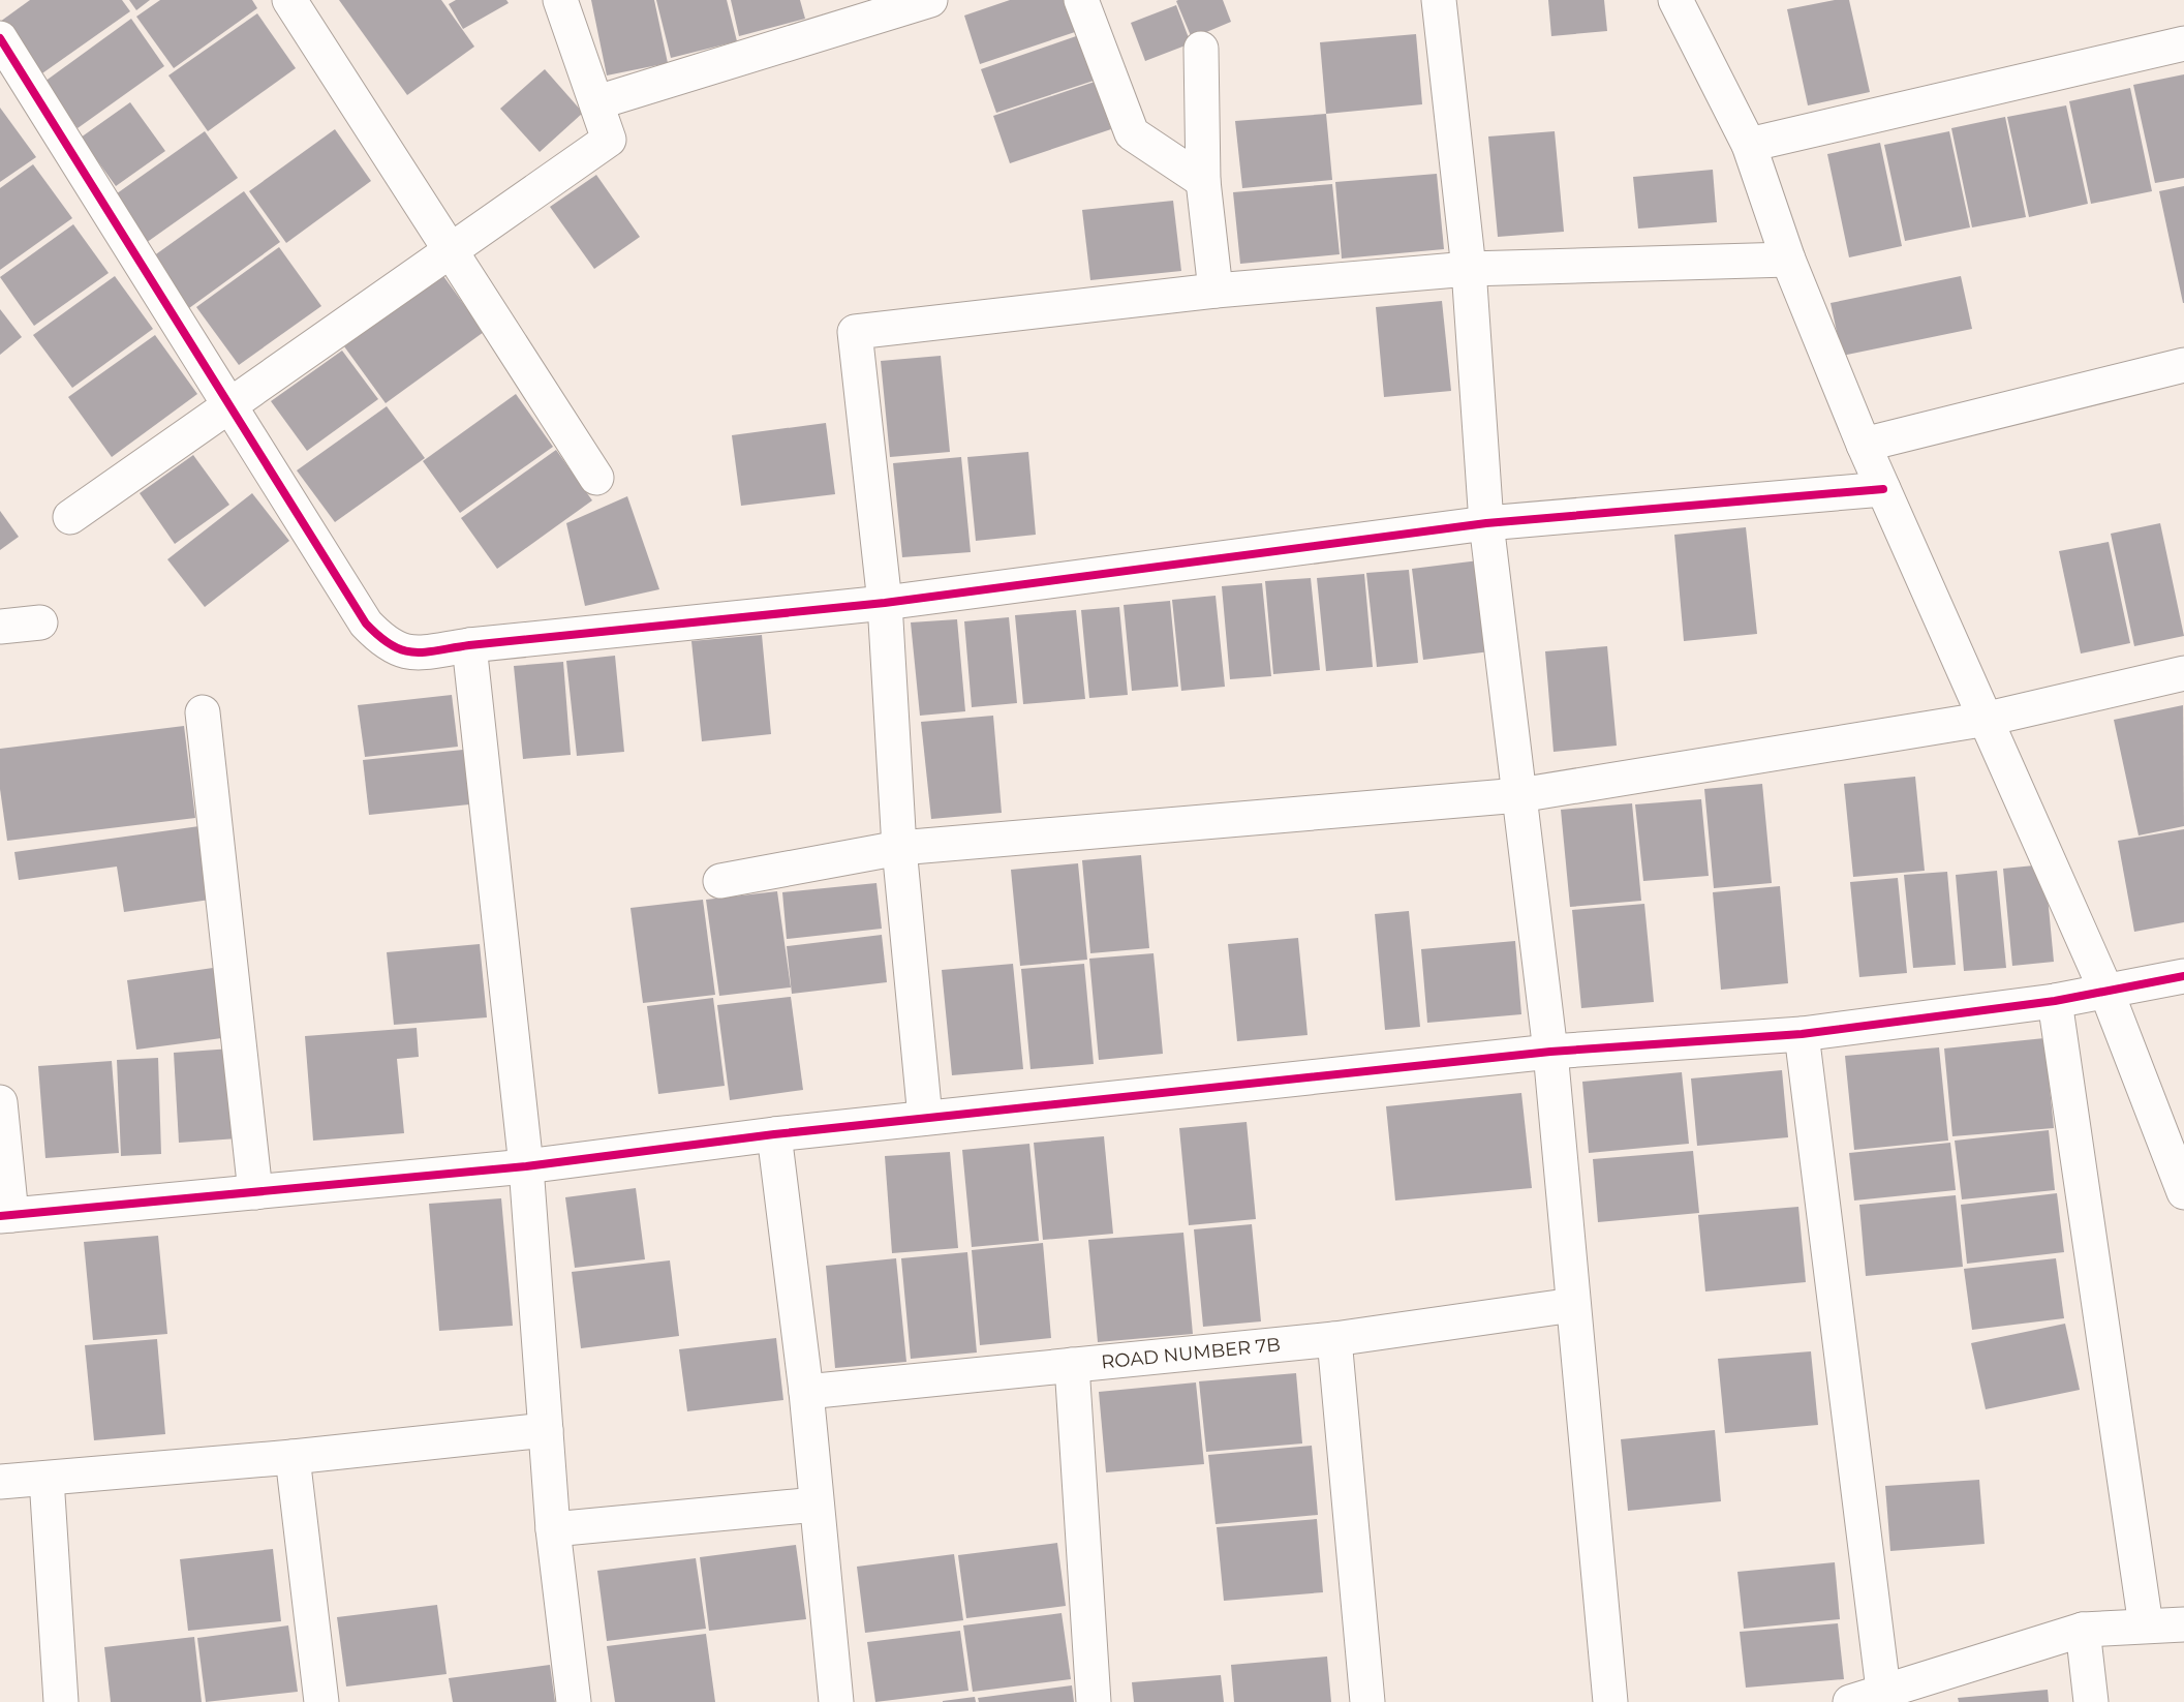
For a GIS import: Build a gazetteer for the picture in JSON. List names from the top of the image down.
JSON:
{
  "streets": {
    "street": ["ROAD NUMBER 7B"]
  }
}
